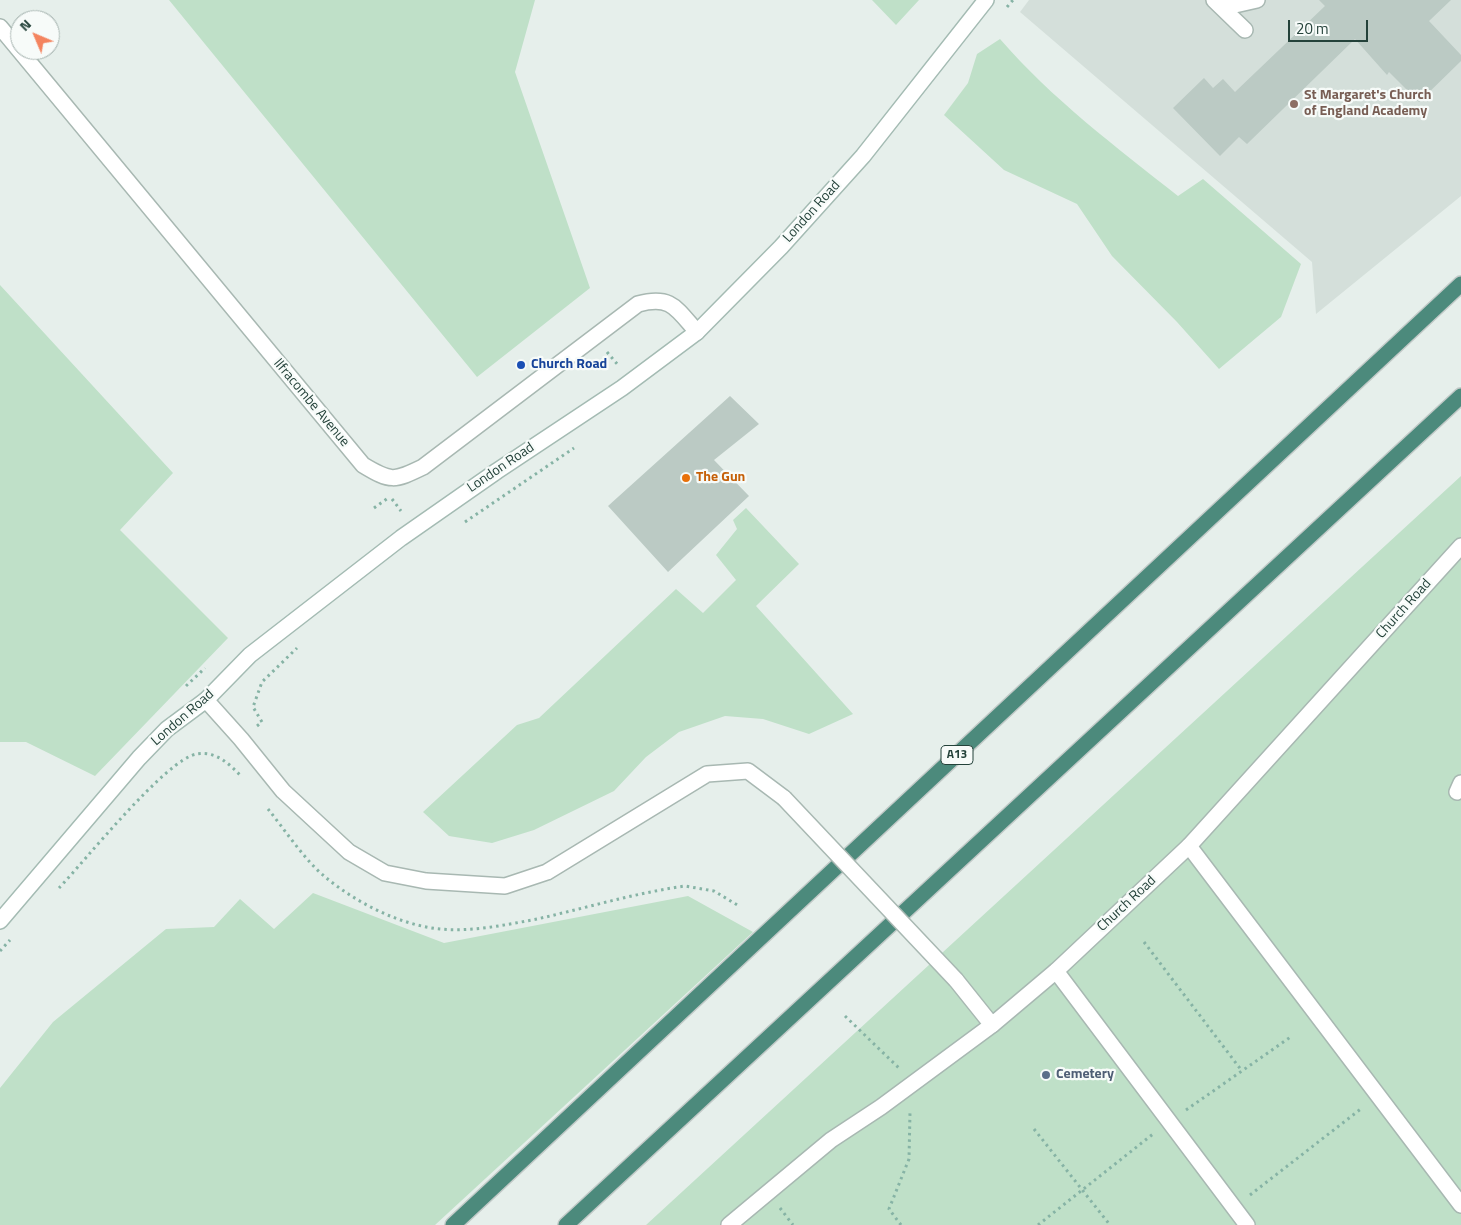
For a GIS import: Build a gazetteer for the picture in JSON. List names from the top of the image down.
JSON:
{
  "streets": {
    "highway": ["A13"],
    "street": ["London Road", "Ilfracombe Avenue", "Church Road"]
  },
  "crossings": [
    ["London Road", "Ilfracombe Avenue"]
  ],
  "places": [
    "St Margaret's Church of England Academy",
    "Church Road",
    "The Gun",
    "Cemetery"
  ],
  "scale_bar": "20 m",
  "north": "top left"
}
